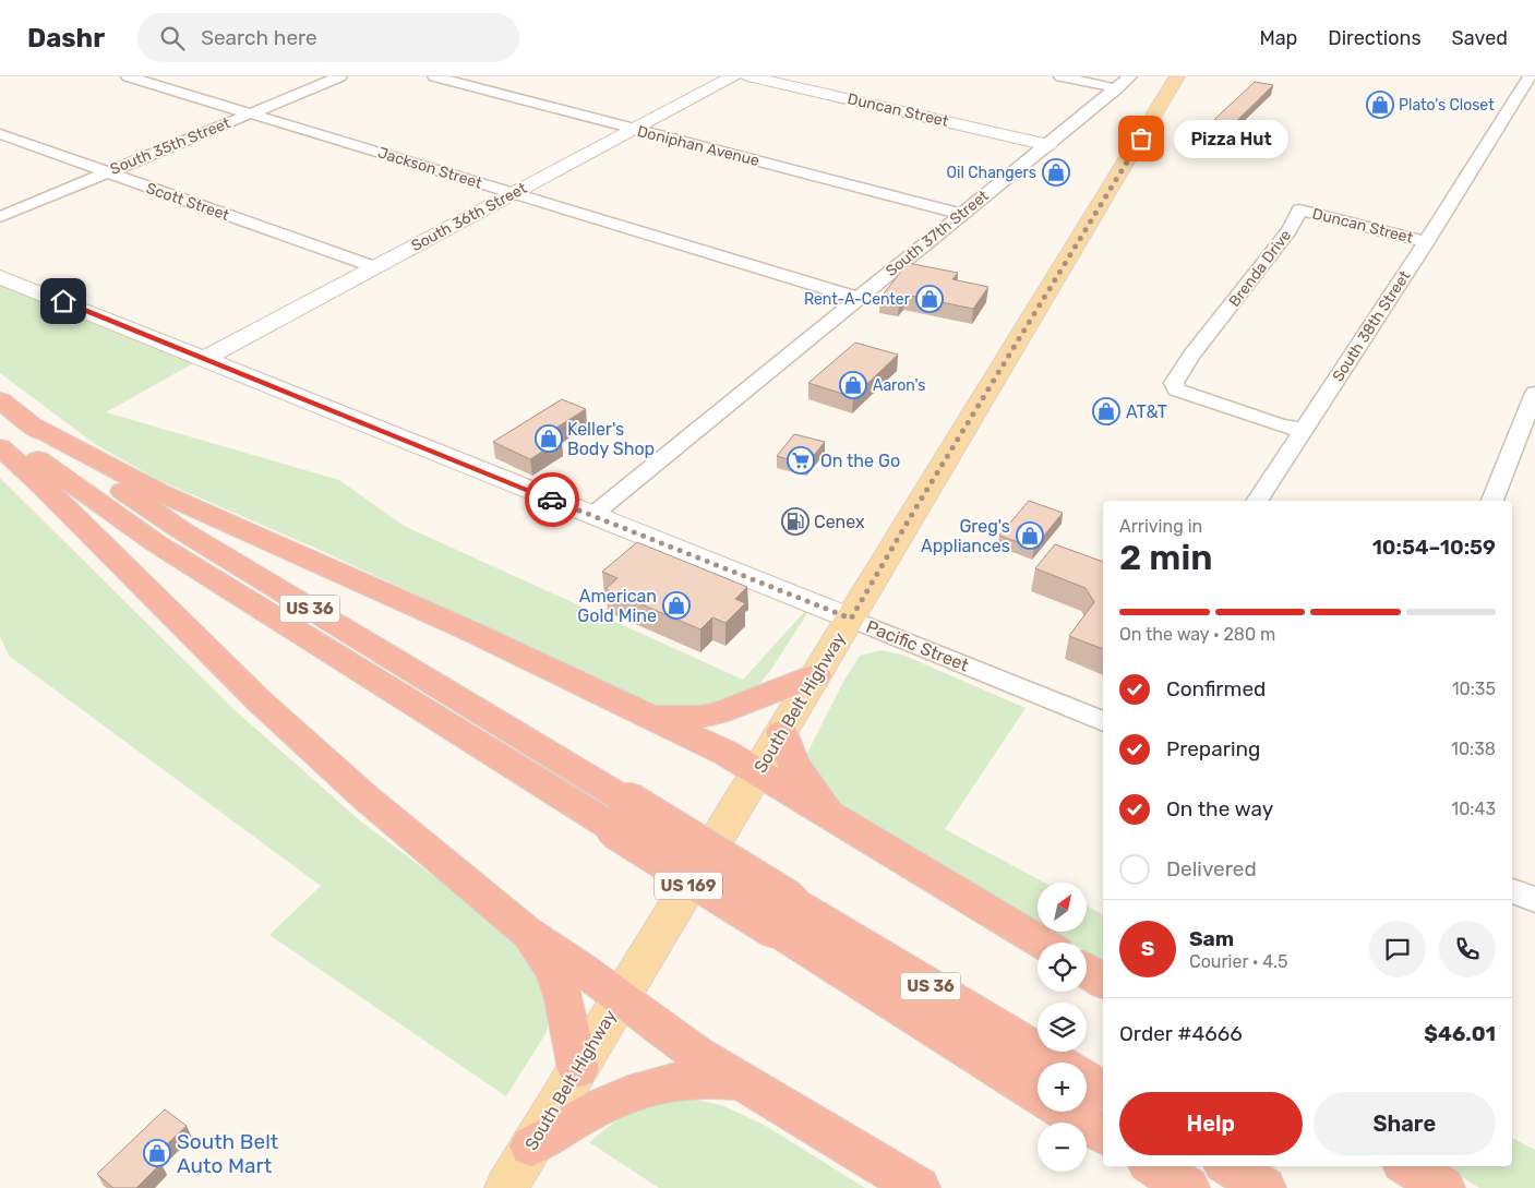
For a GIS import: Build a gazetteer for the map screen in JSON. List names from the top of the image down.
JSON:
{
  "streets": {
    "highway": ["US 36"],
    "main road": ["South Belt Highway", "US 169"],
    "street": [
      "Duncan Street",
      "South 35th Street",
      "Doniphan Avenue",
      "Jackson Street",
      "Scott Street",
      "South 36th Street",
      "South 37th Street",
      "Brenda Drive",
      "South 38th Street",
      "Pacific Street"
    ]
  },
  "crossings": [
    ["Duncan Street", "South 37th Street"],
    ["Duncan Street", "Brenda Drive"],
    ["Duncan Street", "South 38th Street"],
    ["South 35th Street", "Jackson Street"],
    ["South 35th Street", "Scott Street"],
    ["Doniphan Avenue", "South 36th Street"],
    ["Doniphan Avenue", "South 37th Street"],
    ["Jackson Street", "South 36th Street"],
    ["Jackson Street", "South 37th Street"],
    ["Scott Street", "South 36th Street"],
    ["South 36th Street", "Pacific Street"],
    ["South 37th Street", "Pacific Street"],
    ["Brenda Drive", "South 38th Street"],
    ["Pacific Street", "South Belt Highway"]
  ],
  "places": {
    "shop": [
      "Plato's Closet",
      "Oil Changers",
      "Rent-A-Center",
      "Aaron's",
      "AT&T",
      "Keller's Body Shop",
      "Greg's Appliances",
      "American Gold Mine",
      "South Belt Auto Mart"
    ],
    "other": ["Pizza Hut"],
    "supermarket": ["On the Go"],
    "fuel station": ["Cenex"]
  },
  "north": "top right",
  "page": {
    "header": "Dashr",
    "search": "Search here",
    "nav": ["Map", "Directions", "Saved"],
    "bubble": "Pizza Hut",
    "heading": ["2 min", "Arriving in", "10:54–10:59"],
    "panel": [
      "Sam",
      "Courier · 4.5",
      "Order #4666",
      "$46.01"
    ],
    "bar": "On the way · 280 m",
    "list": [
      ["Confirmed", "10:35"],
      ["Preparing", "10:38"],
      ["On the way", "10:43"],
      "Delivered"
    ],
    "map_buttons": ["+", "−"],
    "round": "S",
    "buttons": ["Help", "Share"]
  }
}
